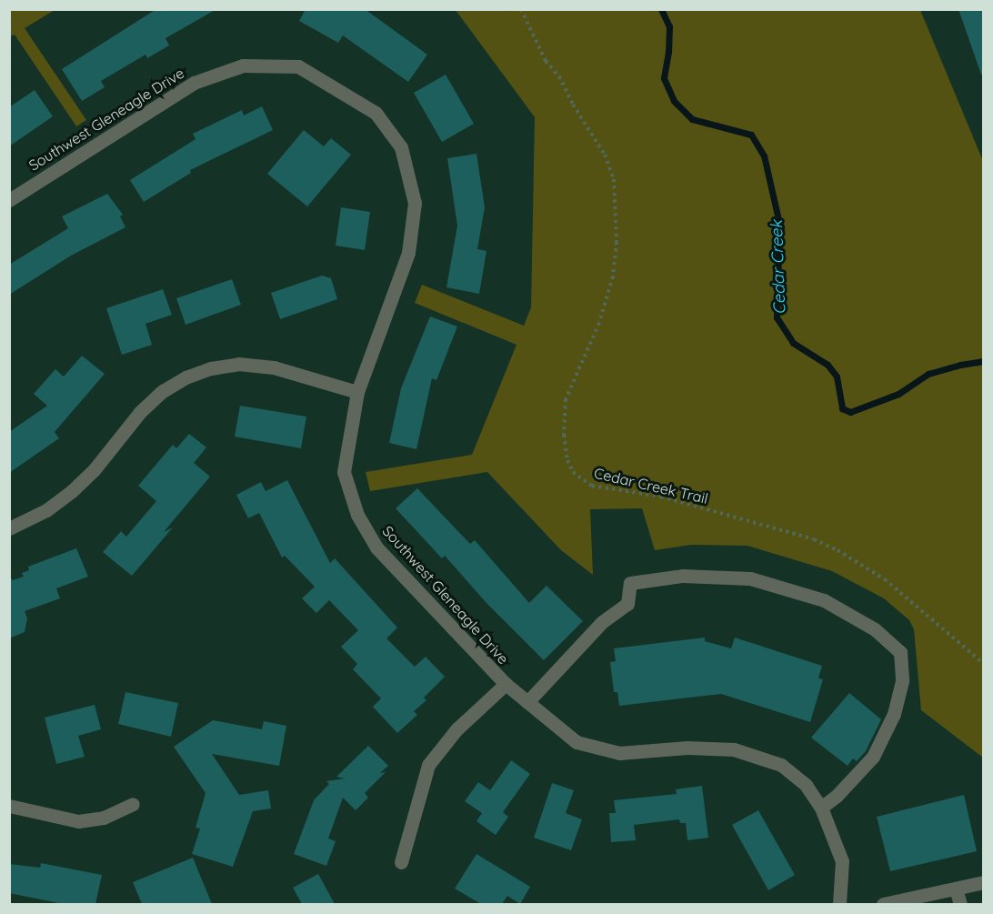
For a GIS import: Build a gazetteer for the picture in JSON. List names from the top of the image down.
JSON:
{
  "streets": {
    "street": ["Southwest Gleneagle Drive"],
    "path": ["Cedar Creek Trail"]
  },
  "water": ["Cedar Creek"]
}
